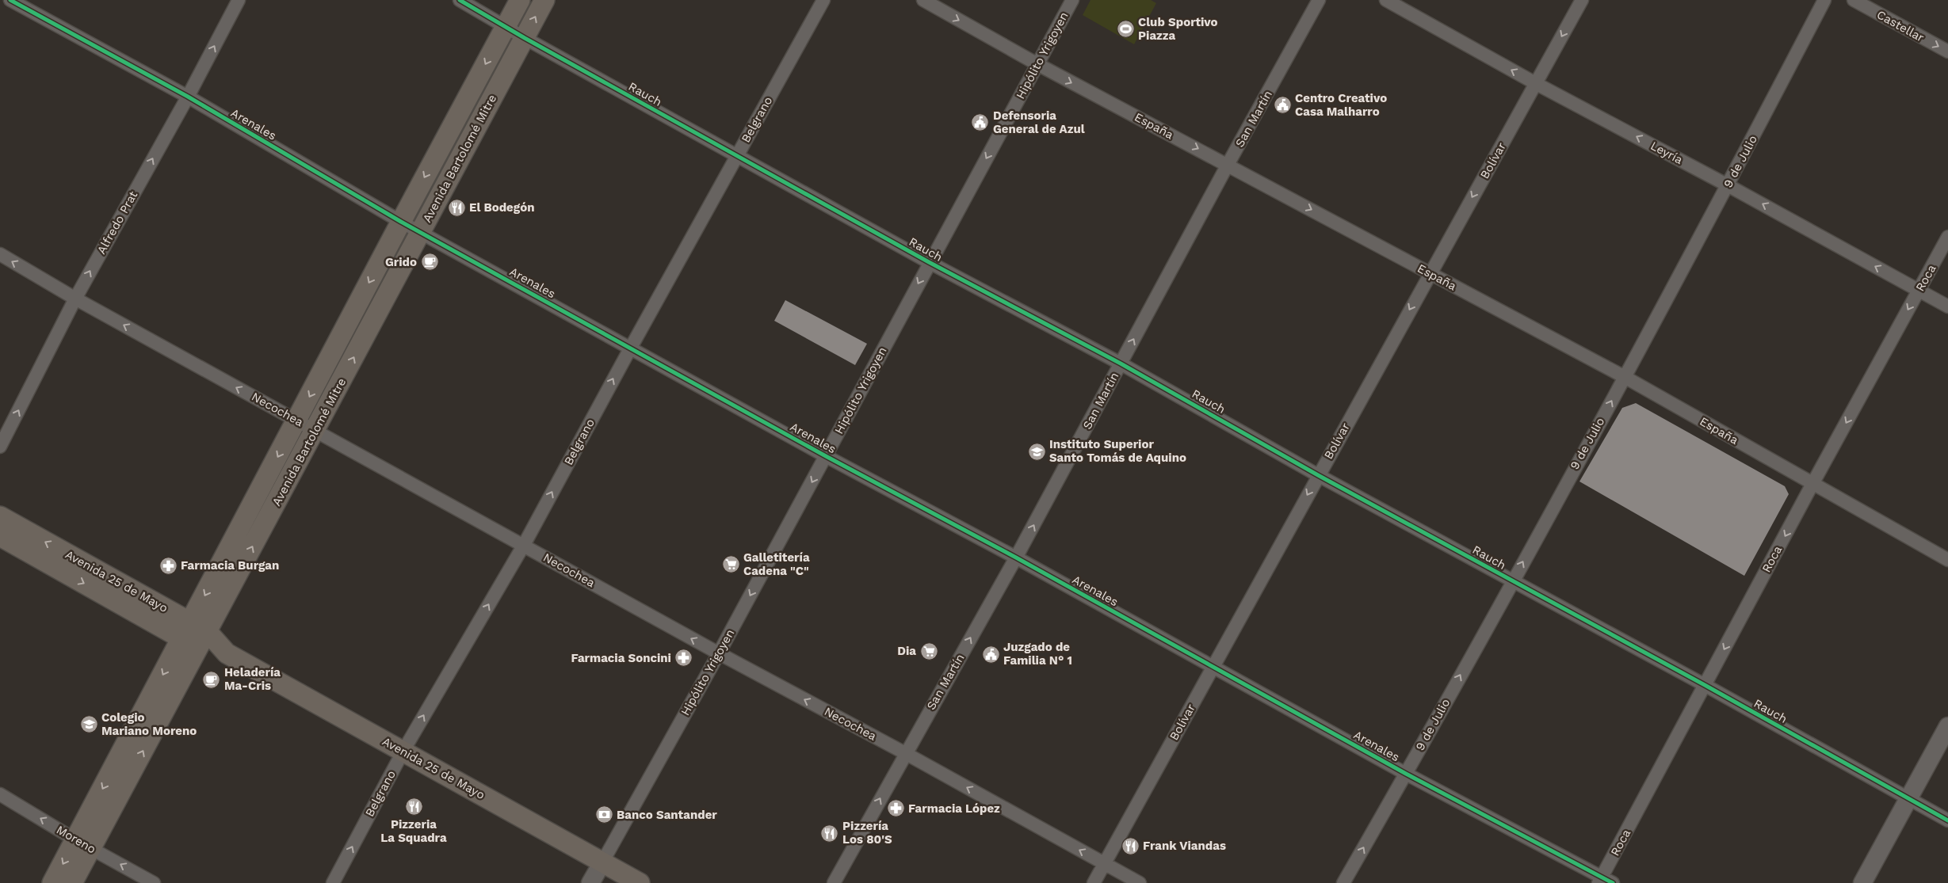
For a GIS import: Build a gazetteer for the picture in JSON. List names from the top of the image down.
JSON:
{
  "streets": {
    "main road": ["Hipólito Yrigoyen", "Avenida Bartolomé Mitre", "Avenida 25 de Mayo"],
    "street": [
      "Castellar",
      "Rauch",
      "San Martín",
      "Belgrano",
      "Arenales",
      "España",
      "Leyría",
      "Bolívar",
      "9 de Julio",
      "Alfredo Prat",
      "Roca",
      "Necochea",
      "Moreno"
    ]
  },
  "crossings": [
    ["Hipólito Yrigoyen", "Rauch"],
    ["Hipólito Yrigoyen", "Arenales"],
    ["Hipólito Yrigoyen", "España"],
    ["Hipólito Yrigoyen", "Necochea"],
    ["Hipólito Yrigoyen", "Avenida 25 de Mayo"],
    ["Rauch", "San Martín"],
    ["Rauch", "Belgrano"],
    ["Rauch", "Avenida Bartolomé Mitre"],
    ["Rauch", "Bolívar"],
    ["Rauch", "9 de Julio"],
    ["Rauch", "Roca"],
    ["San Martín", "Arenales"],
    ["San Martín", "España"],
    ["San Martín", "Necochea"],
    ["Belgrano", "Arenales"],
    ["Belgrano", "Necochea"],
    ["Belgrano", "Avenida 25 de Mayo"],
    ["Arenales", "Avenida Bartolomé Mitre"],
    ["Arenales", "Bolívar"],
    ["Arenales", "9 de Julio"],
    ["Arenales", "Alfredo Prat"],
    ["Arenales", "Roca"],
    ["España", "Bolívar"],
    ["España", "9 de Julio"],
    ["España", "Roca"],
    ["Leyría", "Bolívar"],
    ["Leyría", "9 de Julio"],
    ["Leyría", "Roca"],
    ["Avenida Bartolomé Mitre", "Necochea"],
    ["Avenida Bartolomé Mitre", "Avenida 25 de Mayo"],
    ["Avenida Bartolomé Mitre", "Moreno"],
    ["Bolívar", "Necochea"],
    ["Alfredo Prat", "Necochea"]
  ],
  "one_way": [
    "Castellar",
    "Hipólito Yrigoyen",
    "San Martín",
    "Belgrano",
    "España",
    "Leyría",
    "Bolívar",
    "9 de Julio",
    "Alfredo Prat",
    "Roca",
    "Necochea",
    "Moreno"
  ],
  "places": {
    "sports": ["Club Sportivo Piazza"],
    "public building": ["Centro Creativo Casa Malharro", "Defensoria General de Azul", "Juzgado de Familia N° 1"],
    "restaurant": [
      "El Bodegón",
      "Pizzeria La Squadra",
      "Pizzería Los 80'S",
      "Frank Viandas"
    ],
    "cafe": ["Grido", "Heladería Ma-Cris"],
    "school or university": ["Instituto Superior Santo Tomás de Aquino", "Colegio Mariano Moreno"],
    "supermarket": ["Galletitería Cadena \"C\"", "Dia"],
    "pharmacy": ["Farmacia Burgan", "Farmacia Soncini", "Farmacia López"],
    "bank": ["Banco Santander"]
  }
}
